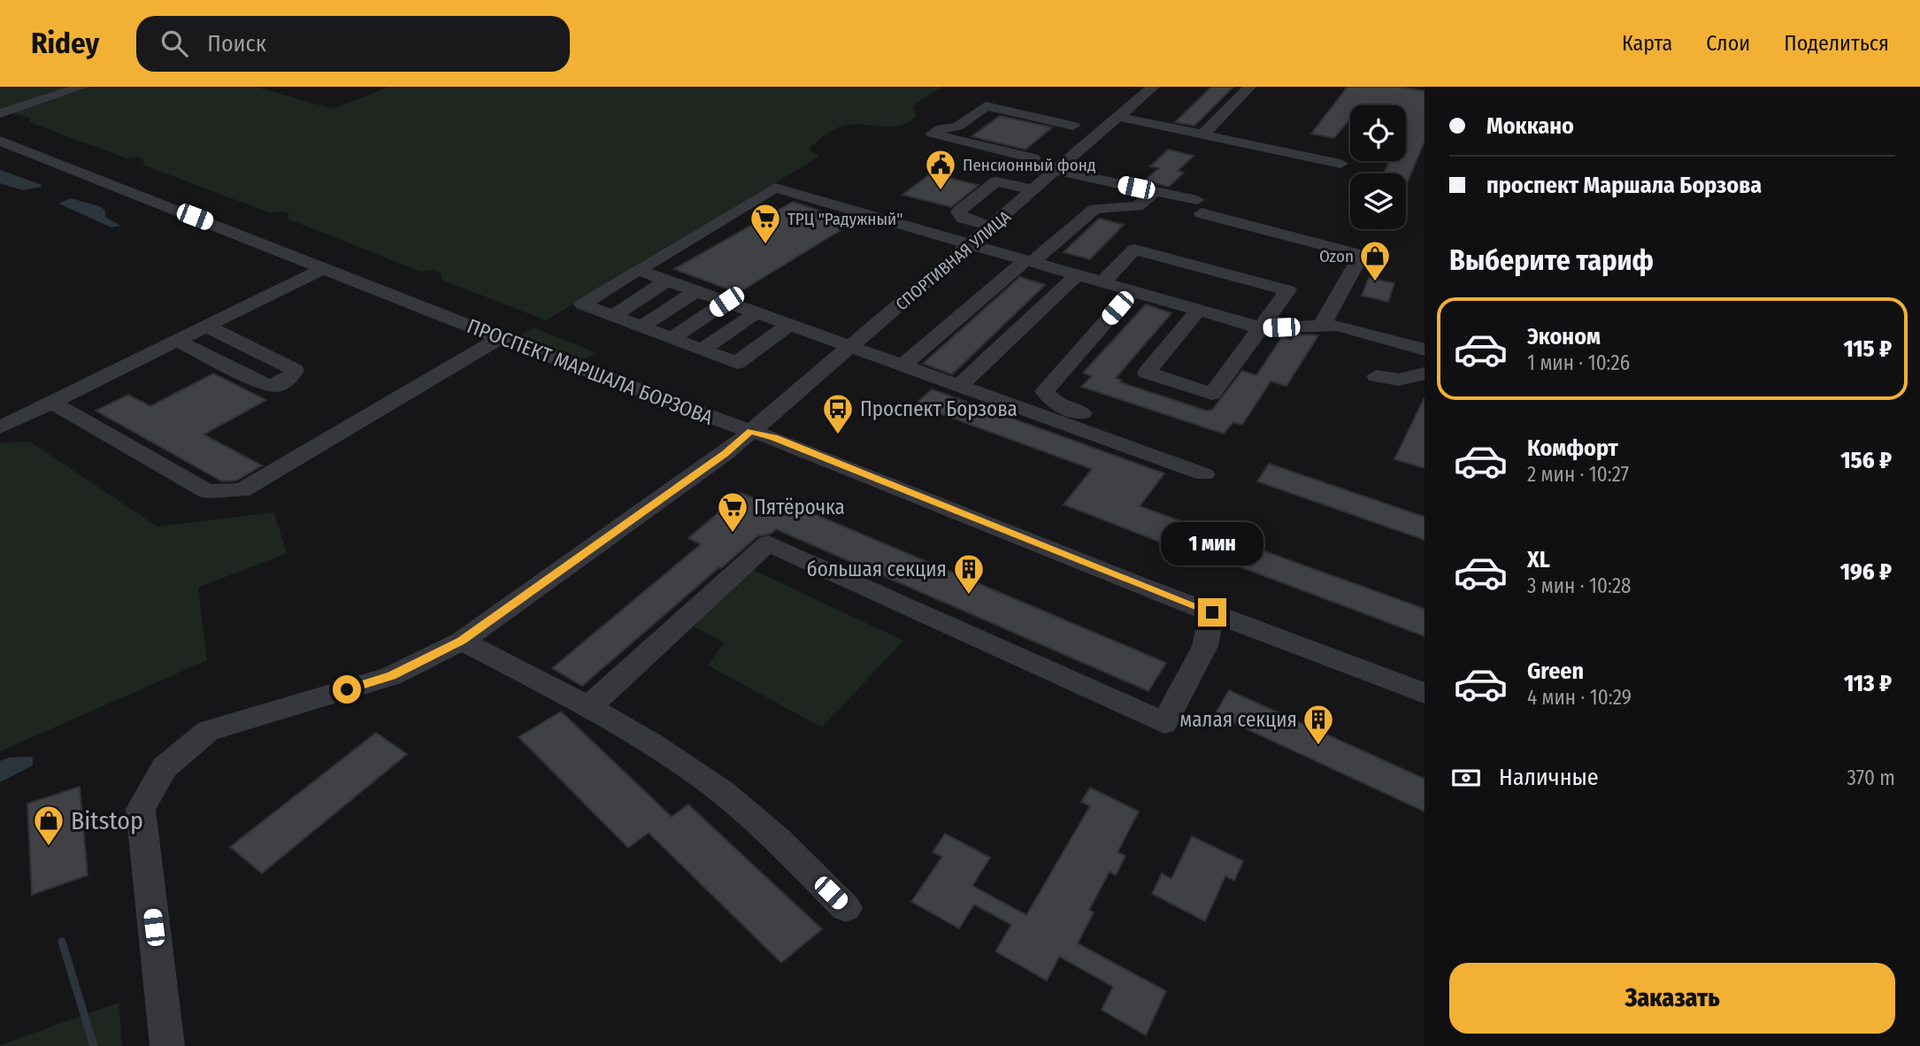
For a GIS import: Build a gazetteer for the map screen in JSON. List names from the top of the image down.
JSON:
{
  "streets": {
    "street": ["СПОРТИВНАЯ УЛИЦА", "ПРОСПЕКТ МАРШАЛА БОРЗОВА"]
  },
  "crossings": [
    ["СПОРТИВНАЯ УЛИЦА", "ПРОСПЕКТ МАРШАЛА БОРЗОВА"]
  ],
  "places": {
    "public building": ["Пенсионный фонд"],
    "supermarket": ["ТРЦ \"Радужный\"", "Пятёрочка"],
    "shop": ["Ozon", "Bitstop"],
    "bus stop": ["Проспект Борзова"],
    "building": ["большая секция", "малая секция"]
  },
  "page": {
    "header": "Ridey",
    "search": "Поиск",
    "nav": ["Карта", "Слои", "Поделиться"],
    "banner": ["Моккано", "проспект Маршала Борзова"],
    "heading": "Выберите тариф",
    "list": [
      {
        "name": "Эконом",
        "note": "1 мин · 10:26",
        "value": "115 ₽"
      },
      {
        "name": "Комфорт",
        "note": "2 мин · 10:27",
        "value": "156 ₽"
      },
      {
        "name": "XL",
        "note": "3 мин · 10:28",
        "value": "196 ₽"
      },
      {
        "name": "Green",
        "note": "4 мин · 10:29",
        "value": "113 ₽"
      }
    ],
    "bubble": "1 мин",
    "pay": ["Наличные", "370 m"],
    "buttons": "Заказать"
  }
}
